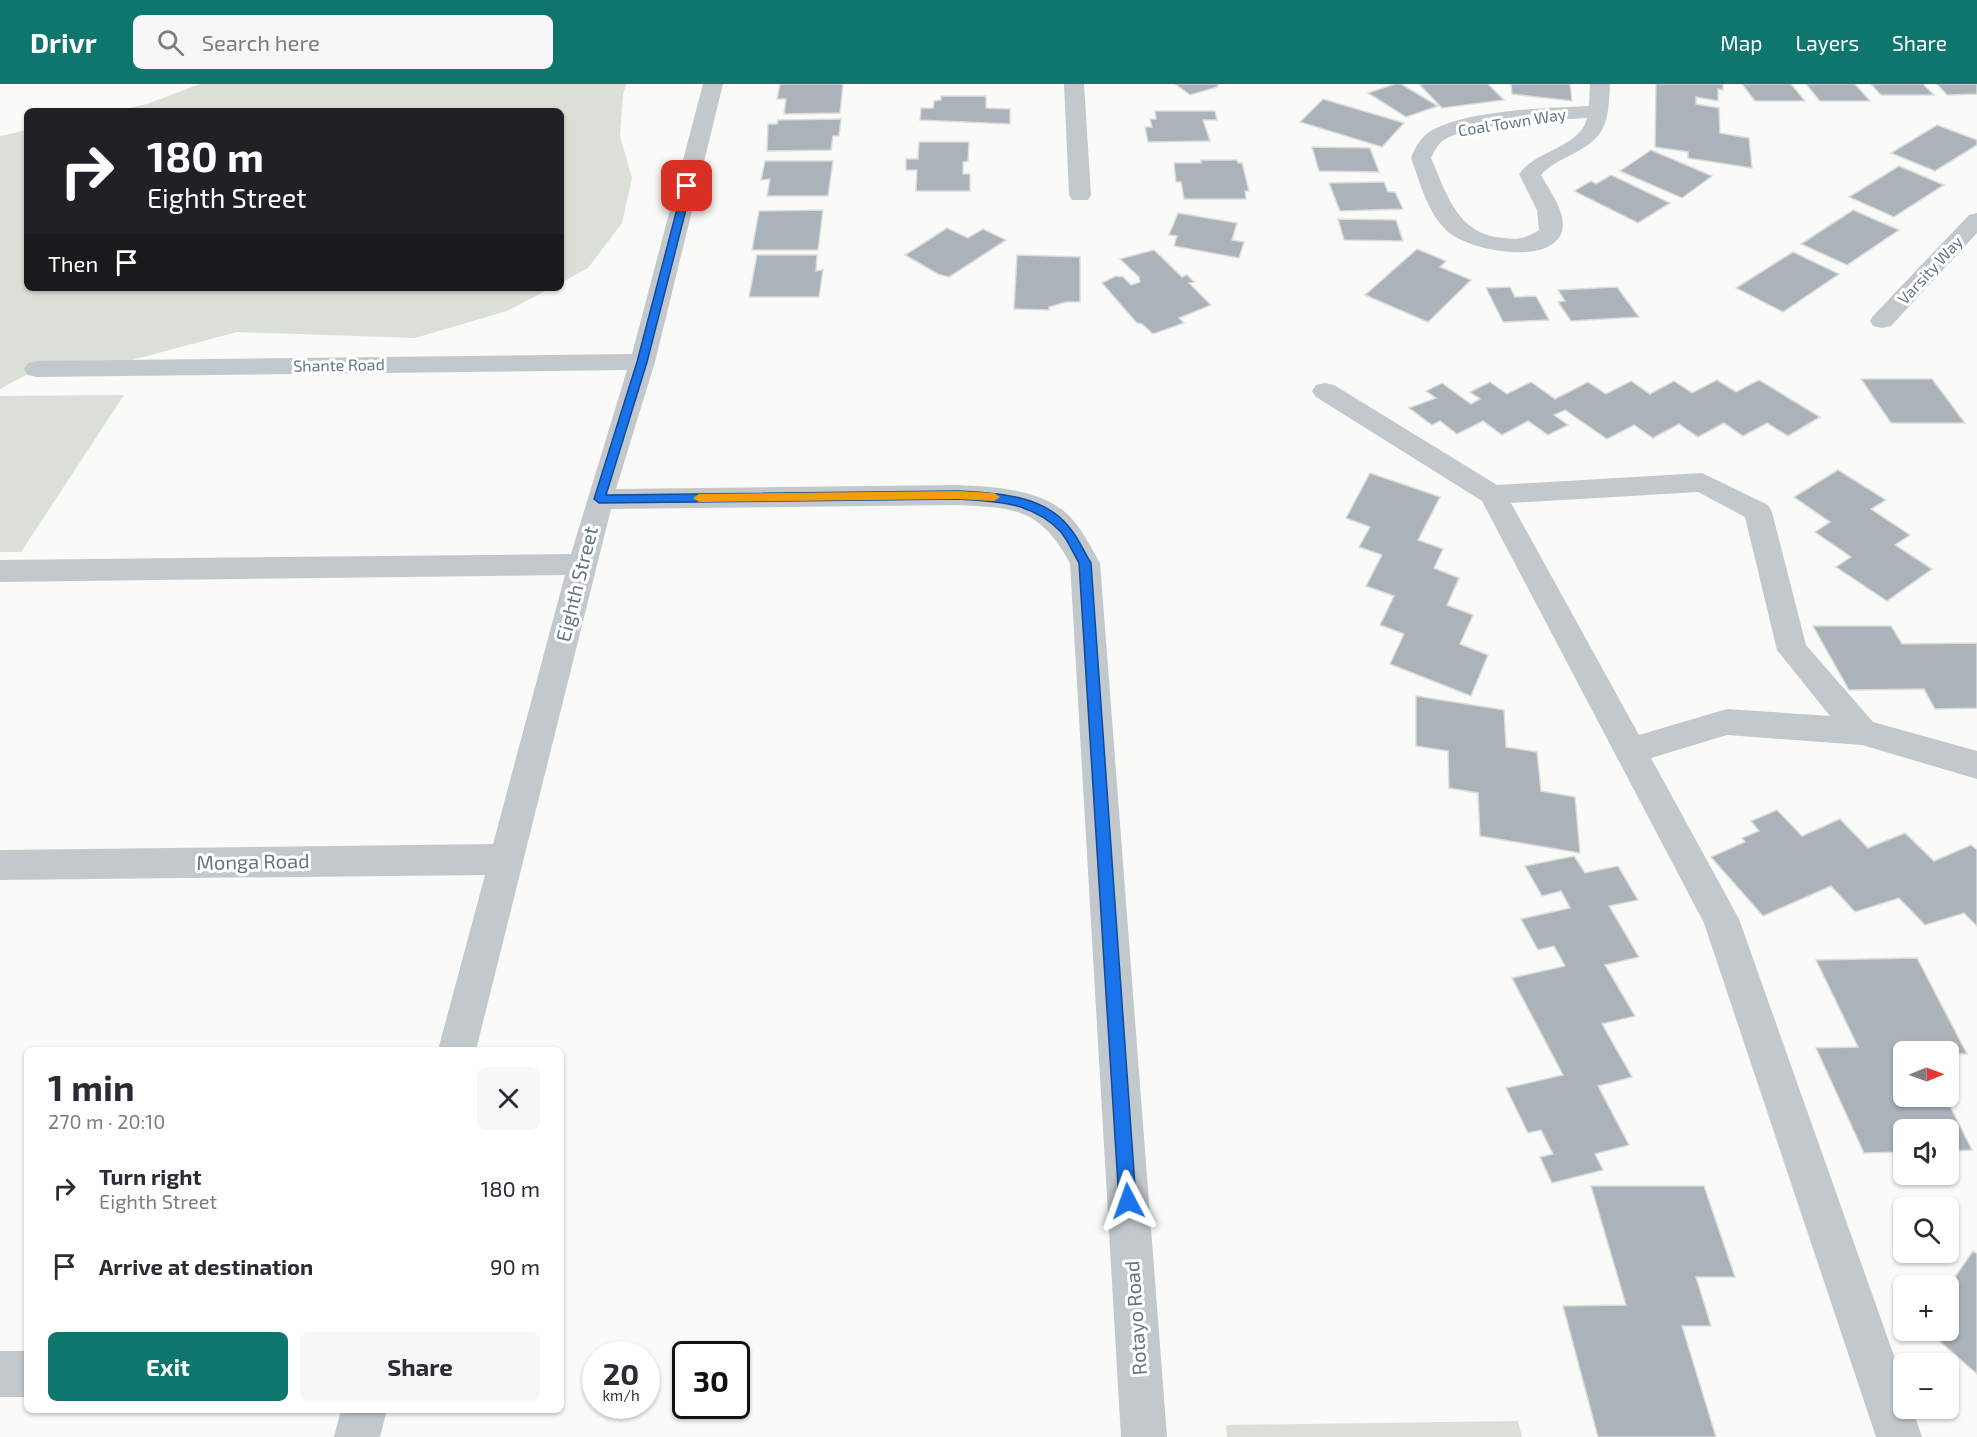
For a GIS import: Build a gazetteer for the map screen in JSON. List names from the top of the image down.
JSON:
{
  "streets": {
    "street": [
      "Coal Town Way",
      "Varsity Way",
      "Shante Road",
      "Eighth Street",
      "Monga Road",
      "Rotayo Road"
    ]
  },
  "crossings": [
    ["Shante Road", "Eighth Street"],
    ["Eighth Street", "Monga Road"],
    ["Eighth Street", "Rotayo Road"]
  ],
  "north": "right",
  "page": {
    "header": "Drivr",
    "search": "Search here",
    "nav": ["Map", "Layers", "Share"],
    "turn": ["180 m", "Eighth Street"],
    "then": "Then",
    "map_buttons": ["+", "−"],
    "heading": ["1 min", "270 m · 20:10"],
    "list": [
      {
        "name": "Turn right",
        "note": "Eighth Street",
        "value": "180 m"
      },
      {
        "name": "Arrive at destination",
        "value": "90 m"
      }
    ],
    "buttons": ["Exit", "Share"],
    "speed": "20 km/h",
    "limit": "30"
  }
}
